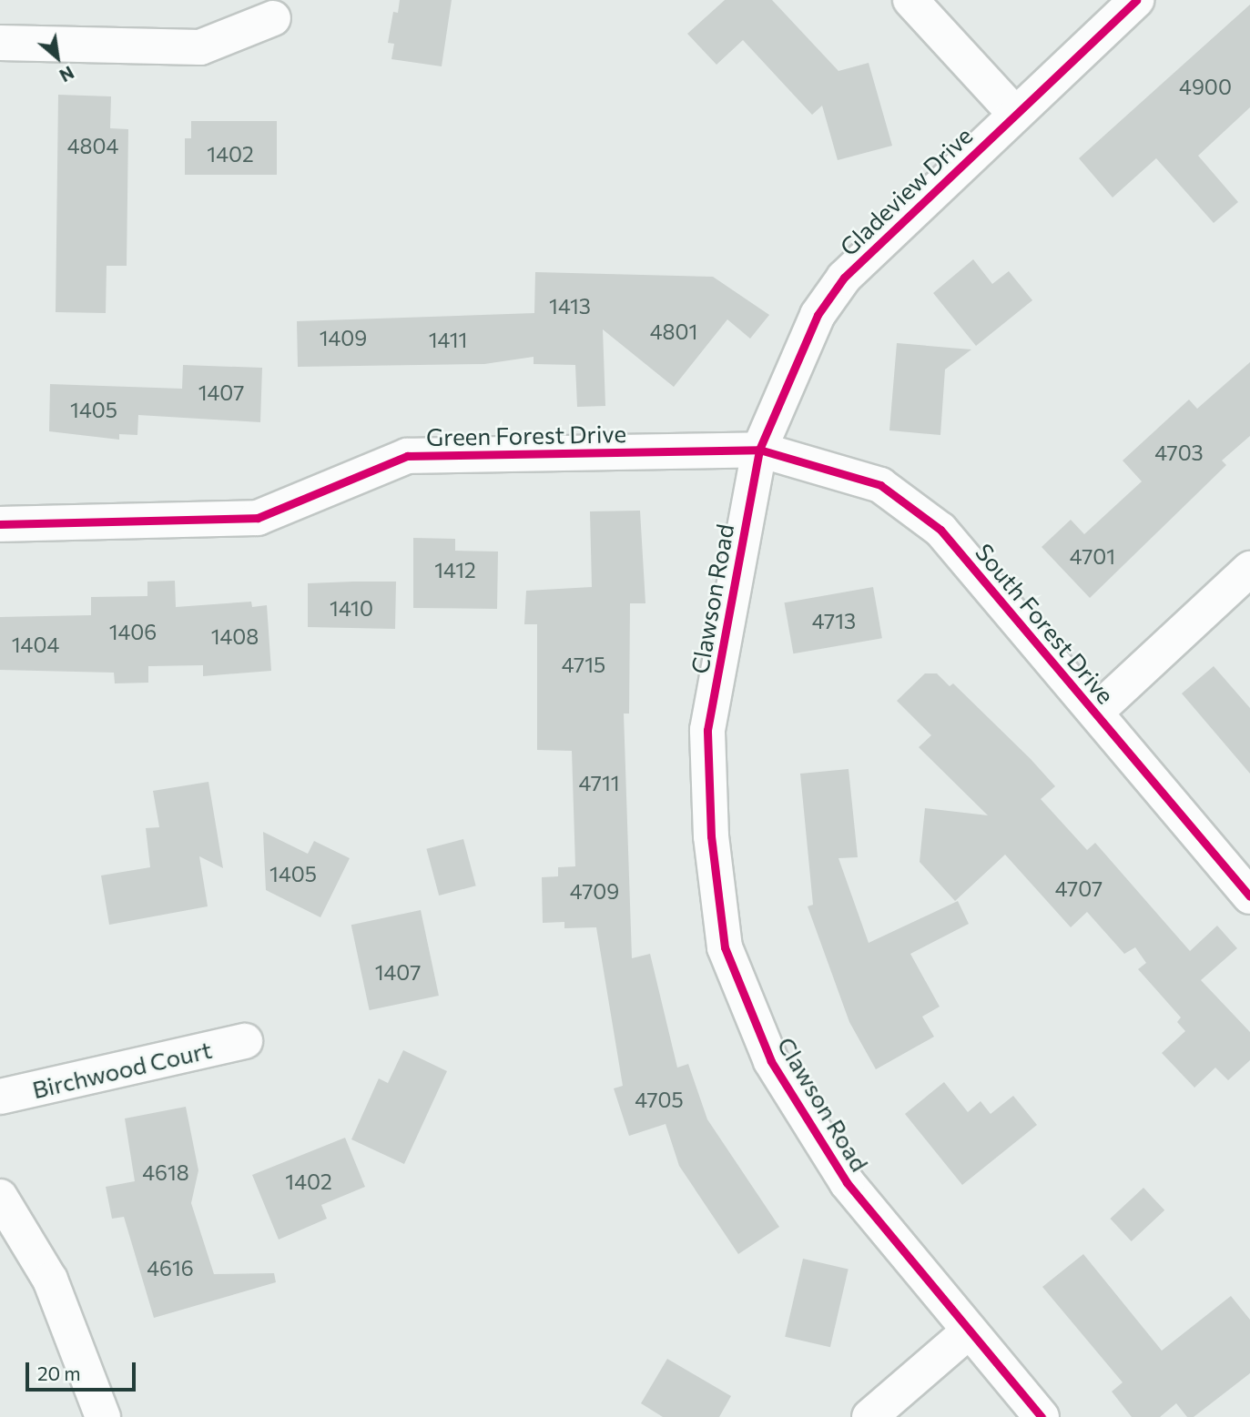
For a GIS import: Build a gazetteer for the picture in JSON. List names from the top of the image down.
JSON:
{
  "streets": {
    "street": [
      "Gladeview Drive",
      "Green Forest Drive",
      "Clawson Road",
      "South Forest Drive",
      "Birchwood Court"
    ]
  },
  "crossings": [
    ["Gladeview Drive", "Green Forest Drive"],
    ["Gladeview Drive", "Clawson Road"],
    ["Gladeview Drive", "South Forest Drive"],
    ["Green Forest Drive", "Clawson Road"],
    ["Green Forest Drive", "South Forest Drive"],
    ["Clawson Road", "South Forest Drive"]
  ],
  "house_numbers": [
    "4900",
    "4804",
    "1402",
    "1413",
    "4801",
    "1409",
    "1411",
    "1407",
    "1405",
    "4703",
    "4701",
    "1412",
    "1410",
    "4713",
    "1406",
    "1408",
    "1404",
    "4715",
    "4711",
    "1405",
    "4707",
    "4709",
    "1407",
    "4705",
    "4618",
    "1402",
    "4616"
  ],
  "scale_bar": "20 m",
  "north": "bottom right"
}
